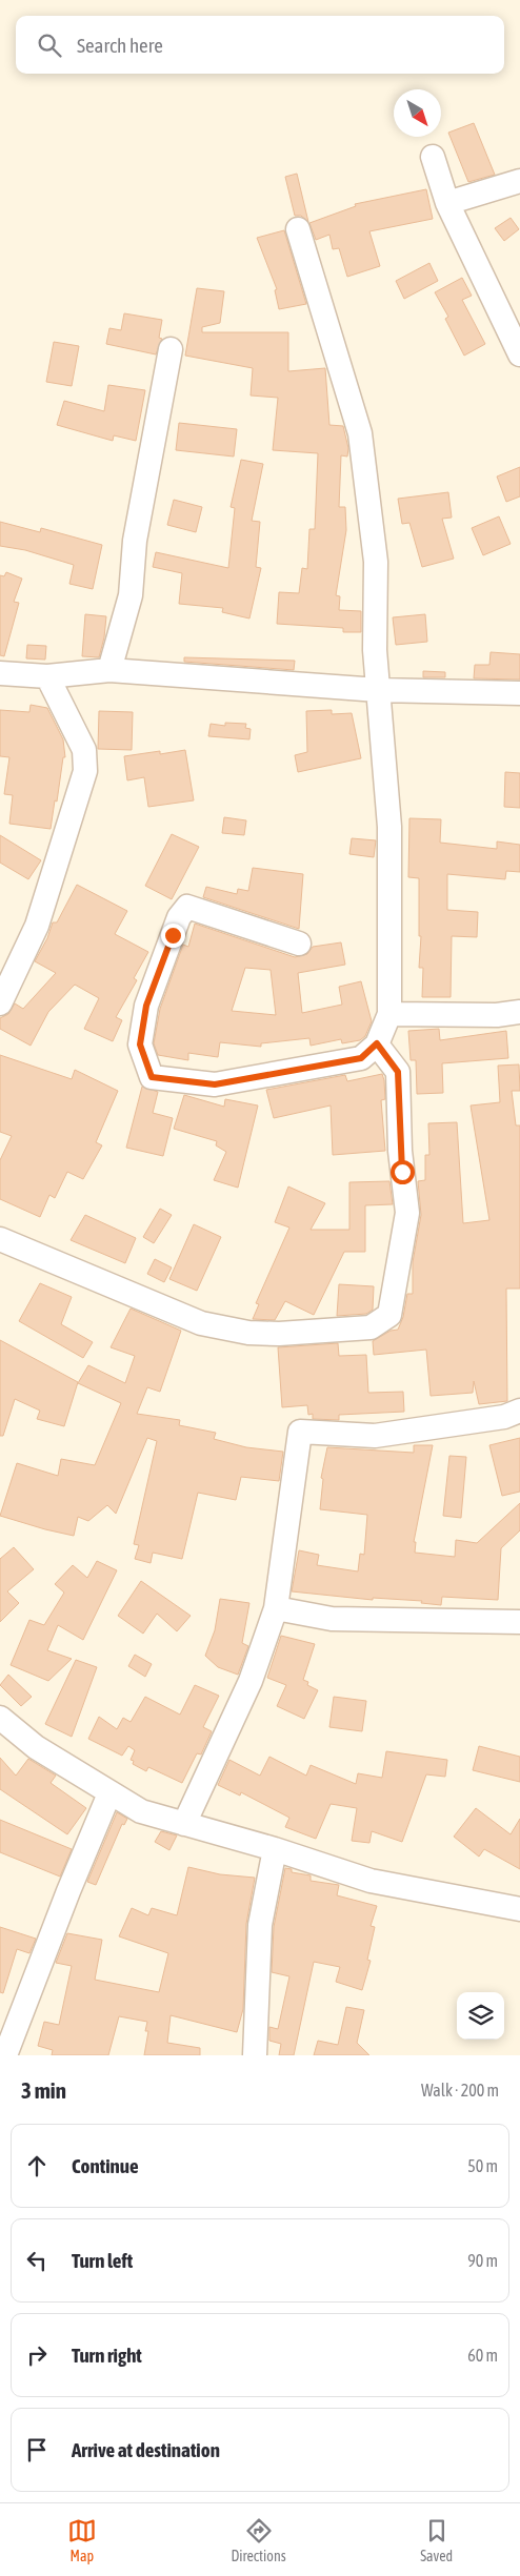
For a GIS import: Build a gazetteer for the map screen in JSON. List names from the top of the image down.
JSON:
{
  "north": "bottom right",
  "page": {
    "search": "Search here",
    "heading": ["3 min", "Walk · 200 m"],
    "list": [
      ["Continue", "50 m"],
      ["Turn left", "90 m"],
      ["Turn right", "60 m"],
      "Arrive at destination"
    ],
    "nav": ["Map", "Directions", "Saved"]
  }
}
